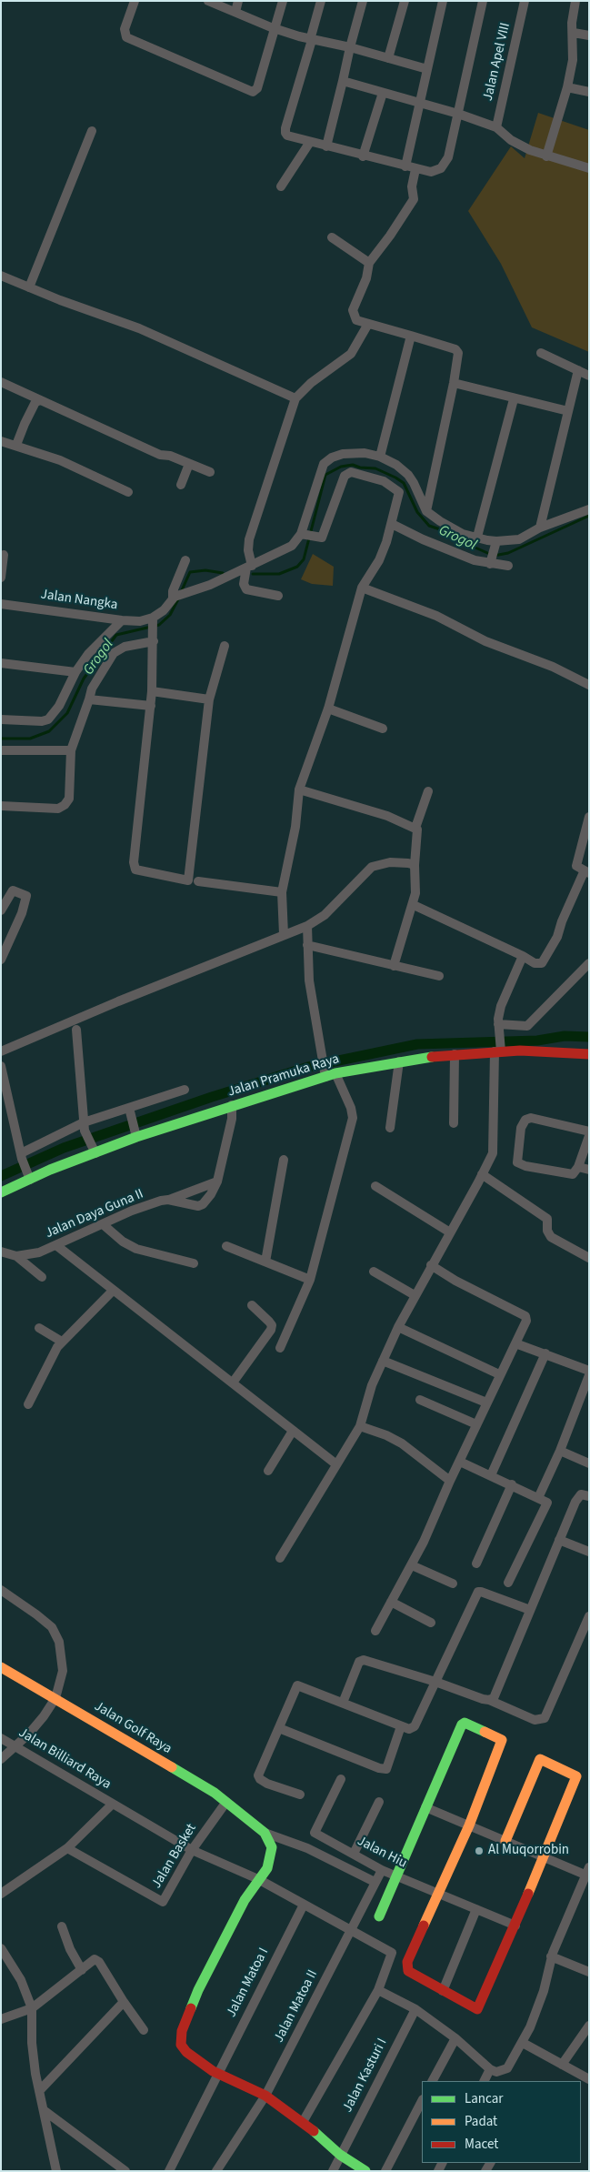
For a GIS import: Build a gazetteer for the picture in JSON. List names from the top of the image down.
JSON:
{
  "streets": {
    "street": [
      "Jalan Apel VIII",
      "Jalan Nangka",
      "Jalan Pramuka Raya",
      "Jalan Daya Guna II",
      "Jalan Golf Raya",
      "Jalan Billiard Raya",
      "Jalan Hiu",
      "Jalan Basket",
      "Jalan Matoa I",
      "Jalan Matoa II",
      "Jalan Kasturi I"
    ]
  },
  "crossings": [
    ["Jalan Pramuka Raya", "Jalan Daya Guna II"],
    ["Jalan Golf Raya", "Jalan Basket"],
    ["Jalan Billiard Raya", "Jalan Basket"],
    ["Jalan Billiard Raya", "Jalan Matoa I"],
    ["Jalan Billiard Raya", "Jalan Matoa II"],
    ["Jalan Hiu", "Jalan Matoa II"]
  ],
  "water": ["Grogol"],
  "places": ["Al Muqorrobin"],
  "legend": ["Lancar", "Padat", "Macet"]
}
